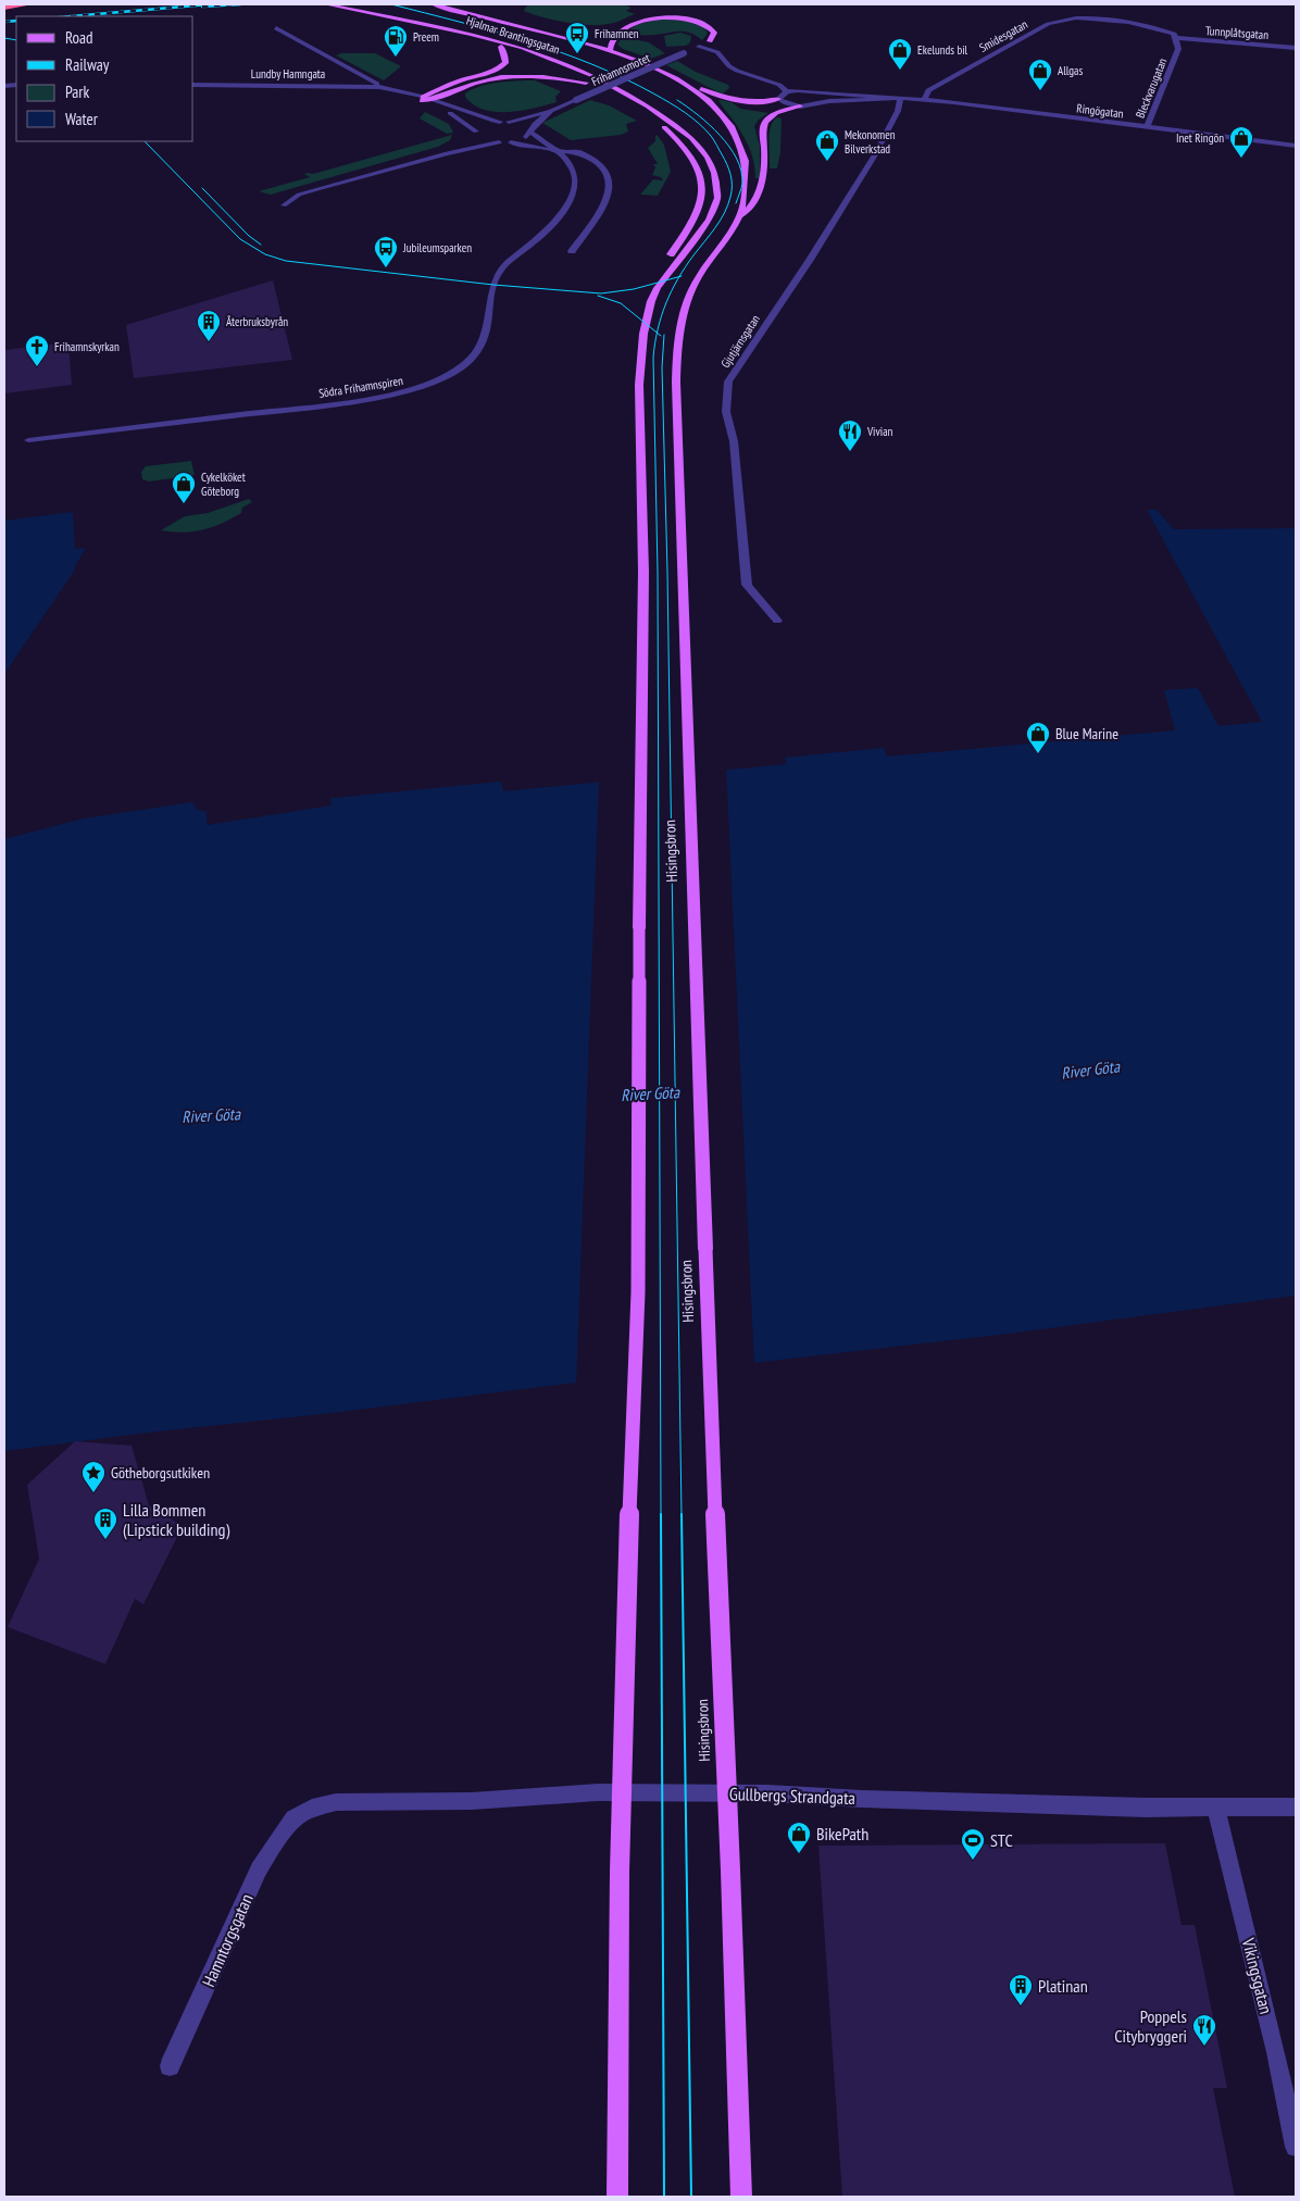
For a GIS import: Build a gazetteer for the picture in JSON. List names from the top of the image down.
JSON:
{
  "streets": {
    "main road": ["Hjalmar Brantingsgatan", "Hisingsbron"],
    "street": [
      "Tunnplåtsgatan",
      "Smidesgatan",
      "Frihamnsmotet",
      "Lundby Hamngata",
      "Bleckvarugatan",
      "Ringögatan",
      "Gjutjärnsgatan",
      "Södra Frihamnspiren",
      "Gullbergs Strandgata",
      "Hamntorgsgatan",
      "Vikingsgatan"
    ]
  },
  "crossings": [
    ["Tunnplåtsgatan", "Smidesgatan"],
    ["Tunnplåtsgatan", "Bleckvarugatan"],
    ["Hjalmar Brantingsgatan", "Hisingsbron"],
    ["Smidesgatan", "Bleckvarugatan"],
    ["Smidesgatan", "Ringögatan"],
    ["Bleckvarugatan", "Ringögatan"],
    ["Ringögatan", "Gjutjärnsgatan"],
    ["Gullbergs Strandgata", "Hamntorgsgatan"],
    ["Gullbergs Strandgata", "Vikingsgatan"]
  ],
  "water": ["River Göta"],
  "places": {
    "bus stop": ["Frihamnen", "Jubileumsparken"],
    "fuel station": ["Preem"],
    "shop": [
      "Ekelunds bil",
      "Allgas",
      "Inet Ringön",
      "Mekonomen Bilverkstad",
      "Cykelköket Göteborg",
      "Blue Marine",
      "BikePath"
    ],
    "building": ["Återbruksbyrån", "Lilla Bommen (Lipstick building)", "Platinan"],
    "church": ["Frihamnskyrkan"],
    "restaurant": ["Vivian", "Poppels Citybryggeri"],
    "place": ["Götheborgsutkiken"],
    "sports": ["STC"]
  },
  "legend": [
    "Road",
    "Railway",
    "Park",
    "Water"
  ]
}
